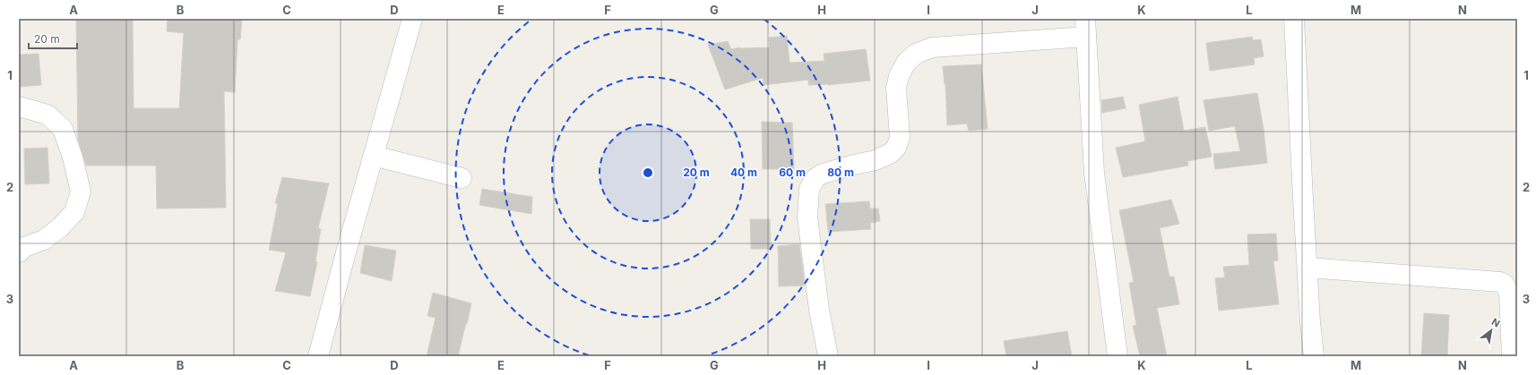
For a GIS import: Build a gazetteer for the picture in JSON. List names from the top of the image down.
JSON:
{
  "scale_bar": "20 m",
  "north": "top right",
  "grid": {
    "columns": [
      "A",
      "B",
      "C",
      "D",
      "E",
      "F",
      "G",
      "H",
      "I",
      "J",
      "K",
      "L",
      "M",
      "N"
    ],
    "rows": ["1", "2", "3"]
  },
  "rings": [
    "20 m",
    "40 m",
    "60 m",
    "80 m"
  ]
}
